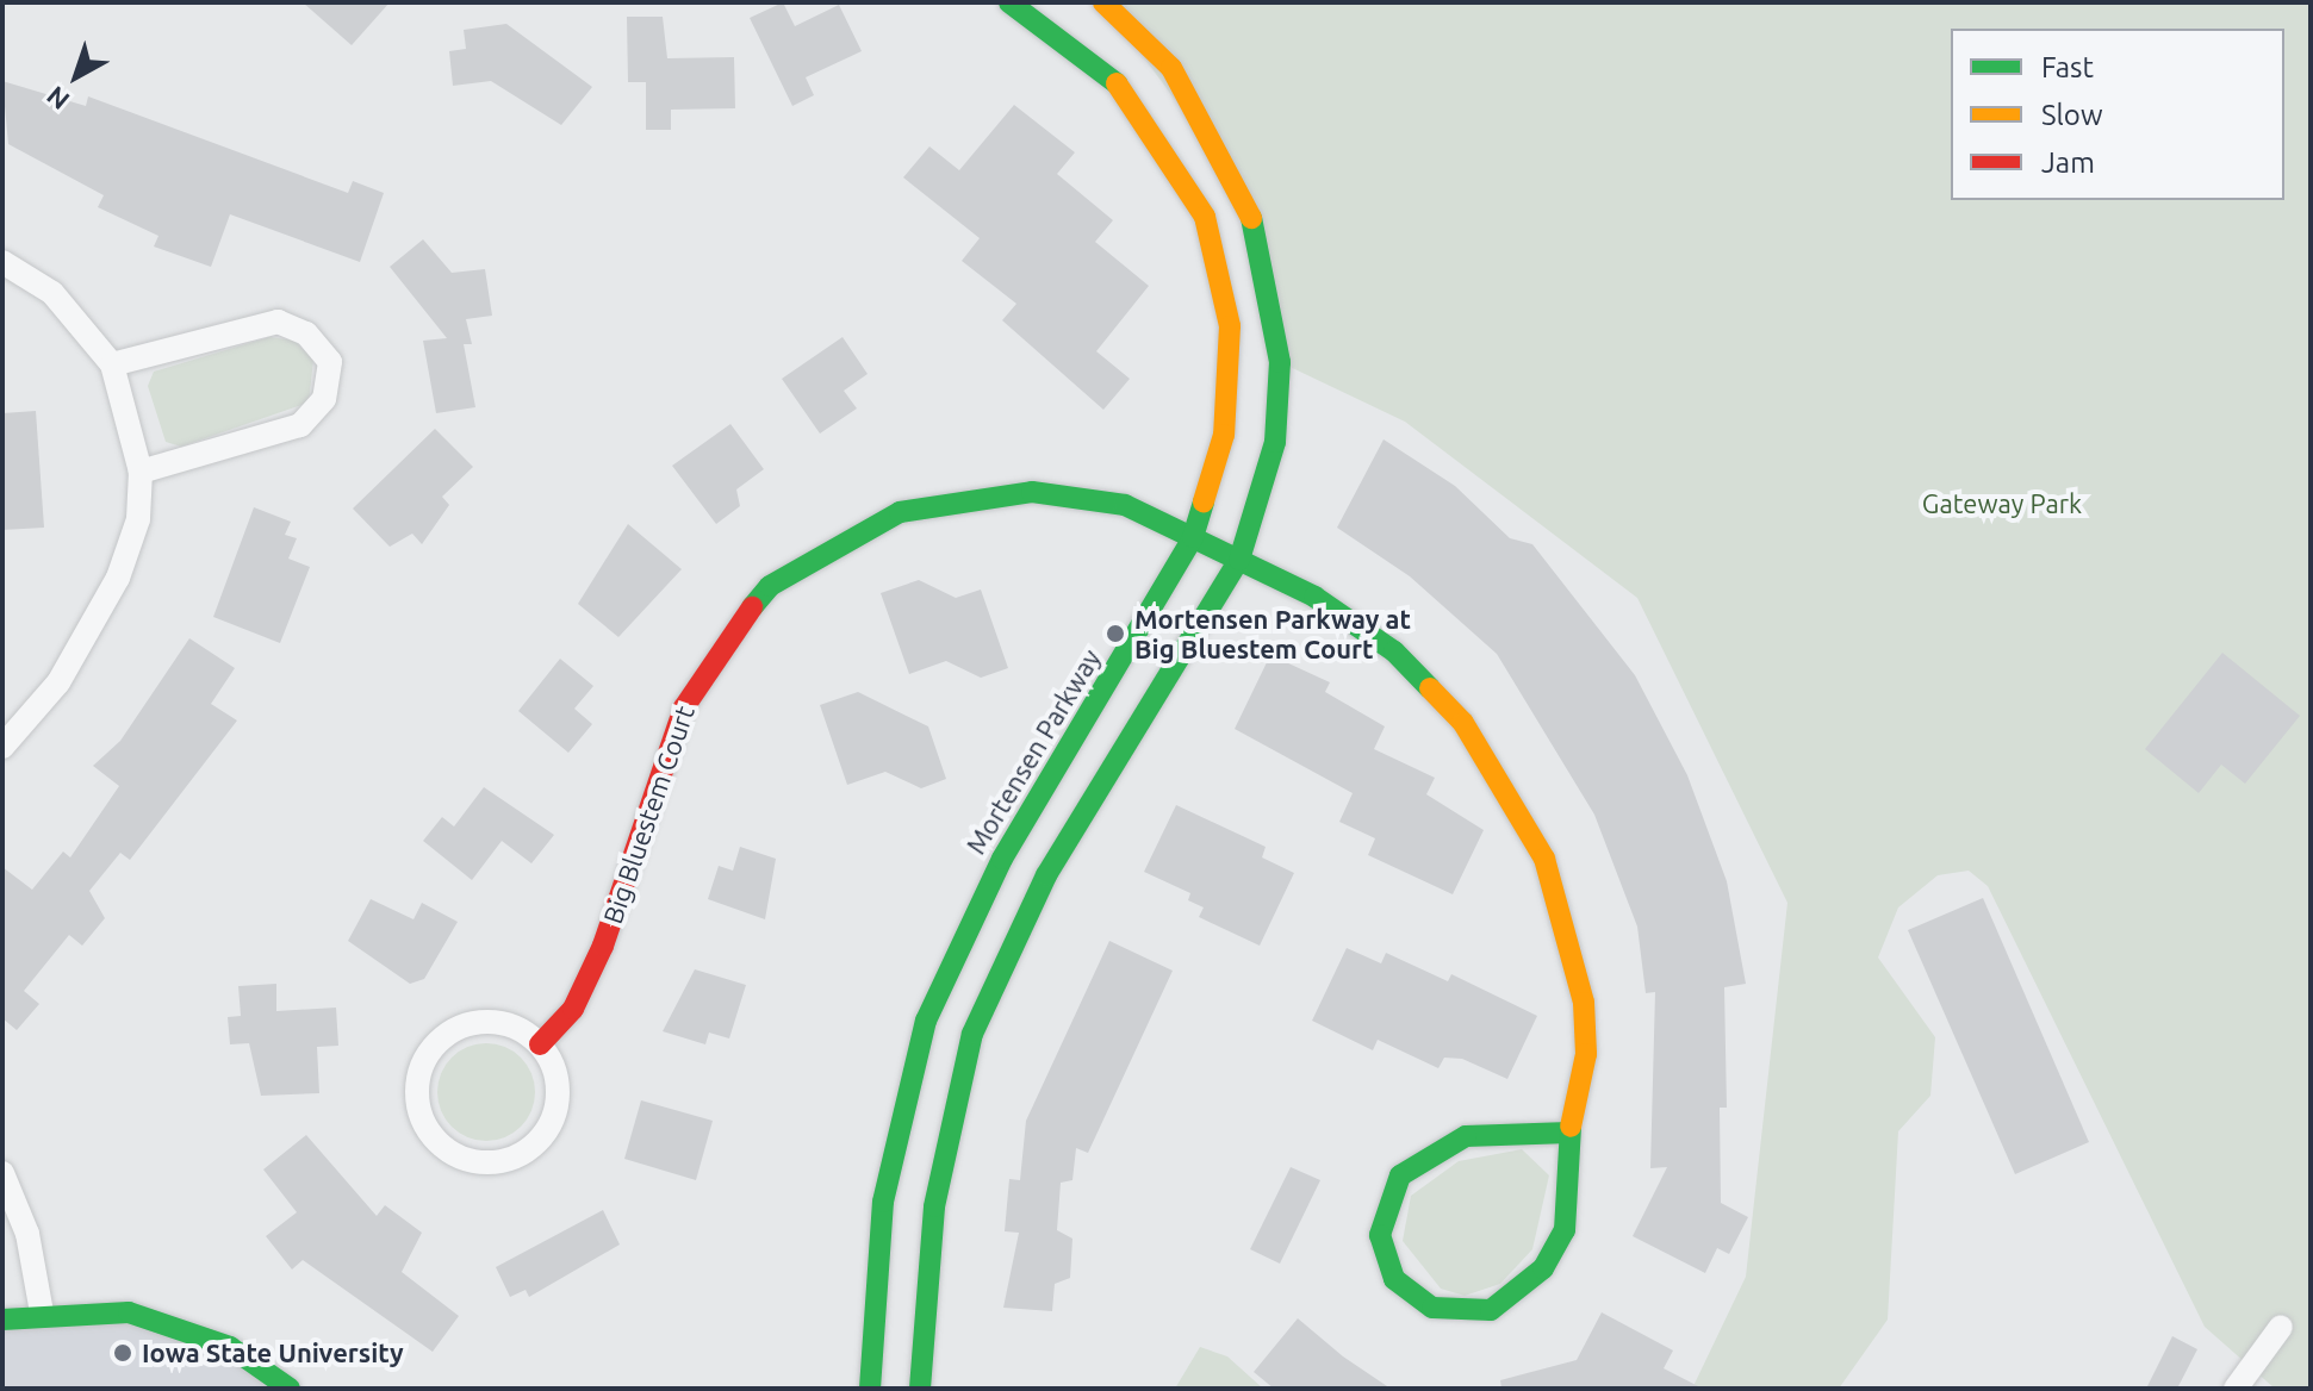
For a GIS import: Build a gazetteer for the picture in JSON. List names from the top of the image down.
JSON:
{
  "streets": {
    "street": ["Mortensen Parkway", "Big Bluestem Court"]
  },
  "crossings": [
    ["Mortensen Parkway", "Big Bluestem Court"]
  ],
  "parks": ["Gateway Park"],
  "places": ["Mortensen Parkway at Big Bluestem Court", "Iowa State University"],
  "legend": ["Fast", "Slow", "Jam"],
  "north": "bottom left"
}
